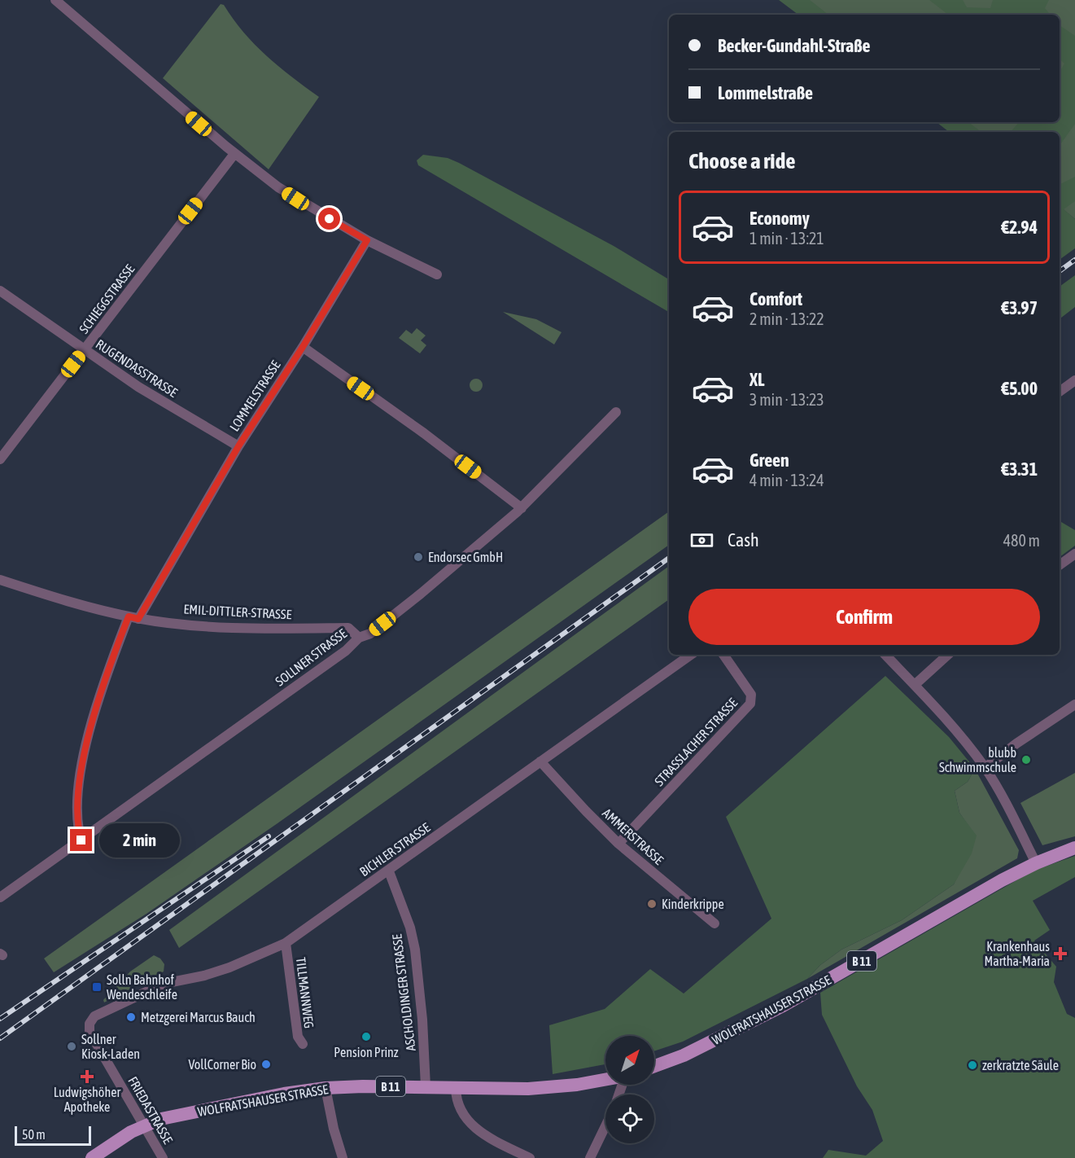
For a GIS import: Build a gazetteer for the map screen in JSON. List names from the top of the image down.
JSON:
{
  "streets": {
    "main road": ["B 11", "WOLFRATSHAUSER STRASSE"],
    "street": [
      "SCHIEGGSTRASSE",
      "RUGENDASSTRASSE",
      "LOMMELSTRASSE",
      "EMIL-DITTLER-STRASSE",
      "SOLLNER STRASSE",
      "STRASSLACHER STRASSE",
      "AMMERSTRASSE",
      "BICHLER STRASSE",
      "TILLMANNWEG",
      "ASCHOLDINGER STRASSE",
      "FRIEDASTRASSE"
    ]
  },
  "crossings": [
    ["SCHIEGGSTRASSE", "RUGENDASSTRASSE"],
    ["RUGENDASSTRASSE", "LOMMELSTRASSE"],
    ["LOMMELSTRASSE", "EMIL-DITTLER-STRASSE"],
    ["LOMMELSTRASSE", "SOLLNER STRASSE"],
    ["EMIL-DITTLER-STRASSE", "SOLLNER STRASSE"],
    ["STRASSLACHER STRASSE", "AMMERSTRASSE"],
    ["AMMERSTRASSE", "BICHLER STRASSE"],
    ["BICHLER STRASSE", "TILLMANNWEG"],
    ["BICHLER STRASSE", "ASCHOLDINGER STRASSE"],
    ["BICHLER STRASSE", "FRIEDASTRASSE"],
    ["ASCHOLDINGER STRASSE", "WOLFRATSHAUSER STRASSE"],
    ["WOLFRATSHAUSER STRASSE", "FRIEDASTRASSE"]
  ],
  "places": {
    "other": [
      "Endorsec GmbH",
      "blubb Schwimmschule",
      "Kinderkrippe",
      "Metzgerei Marcus Bauch",
      "Pension Prinz",
      "Sollner Kiosk-Laden",
      "VollCorner Bio",
      "zerkratzte Säule"
    ],
    "health": ["Krankenhaus Martha-Maria", "Ludwigshöher Apotheke"],
    "transit": ["Solln Bahnhof Wendeschleife"]
  },
  "scale_bar": "50 m",
  "north": "top right",
  "page": {
    "banner": ["Becker-Gundahl-Straße", "Lommelstraße"],
    "heading": "Choose a ride",
    "list": [
      {
        "name": "Economy",
        "note": "1 min · 13:21",
        "value": "€2.94"
      },
      {
        "name": "Comfort",
        "note": "2 min · 13:22",
        "value": "€3.97"
      },
      {
        "name": "XL",
        "note": "3 min · 13:23",
        "value": "€5.00"
      },
      {
        "name": "Green",
        "note": "4 min · 13:24",
        "value": "€3.31"
      }
    ],
    "pay": ["Cash", "480 m"],
    "buttons": "Confirm",
    "bubble": "2 min",
    "scale": "50 m"
  }
}
